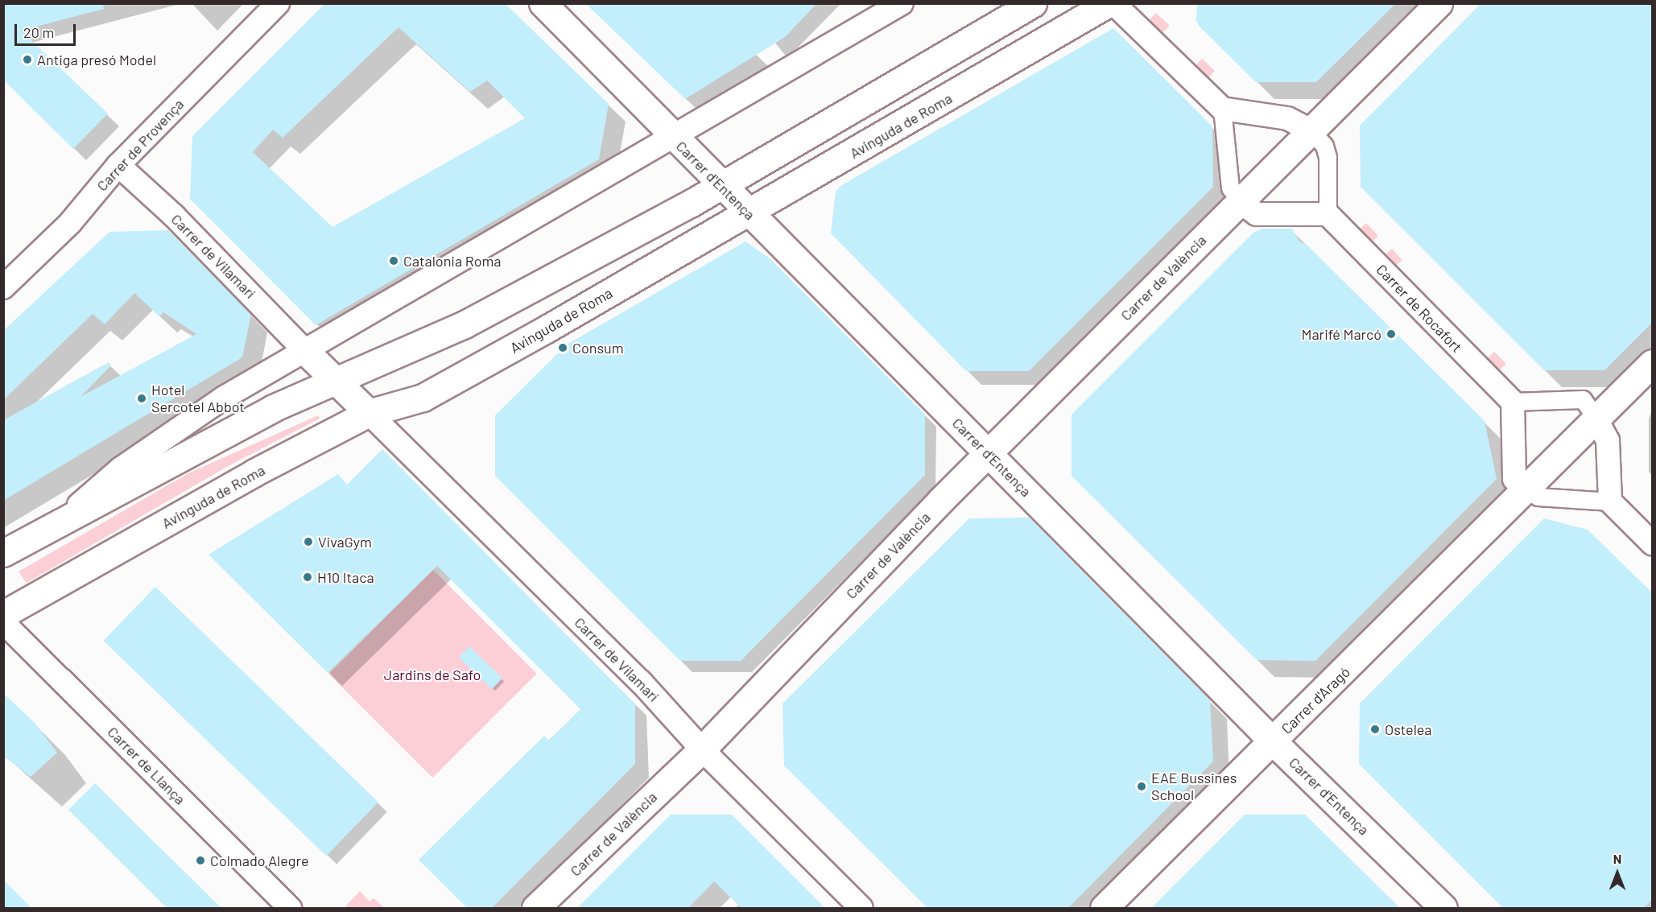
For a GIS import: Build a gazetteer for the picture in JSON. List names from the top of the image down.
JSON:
{
  "streets": {
    "street": [
      "Avinguda de Roma",
      "Carrer de Provença",
      "Carrer d'Entença",
      "Carrer de Vilamarí",
      "Carrer de València",
      "Carrer de Rocafort",
      "Carrer d'Aragó",
      "Carrer de Llança"
    ]
  },
  "crossings": [
    ["Avinguda de Roma", "Carrer d'Entença"],
    ["Avinguda de Roma", "Carrer de Vilamarí"],
    ["Carrer de Provença", "Carrer de Vilamarí"],
    ["Carrer d'Entença", "Carrer de València"],
    ["Carrer d'Entença", "Carrer d'Aragó"],
    ["Carrer de Vilamarí", "Carrer de València"]
  ],
  "parks": ["Jardins de Safo"],
  "places": [
    "Antiga presó Model",
    "Catalonia Roma",
    "Marifé Marcó",
    "Consum",
    "Hotel Sercotel Abbot",
    "VivaGym",
    "H10 Itaca",
    "Ostelea",
    "EAE Bussines School",
    "Colmado Alegre"
  ],
  "scale_bar": "20 m",
  "north": "top"
}
